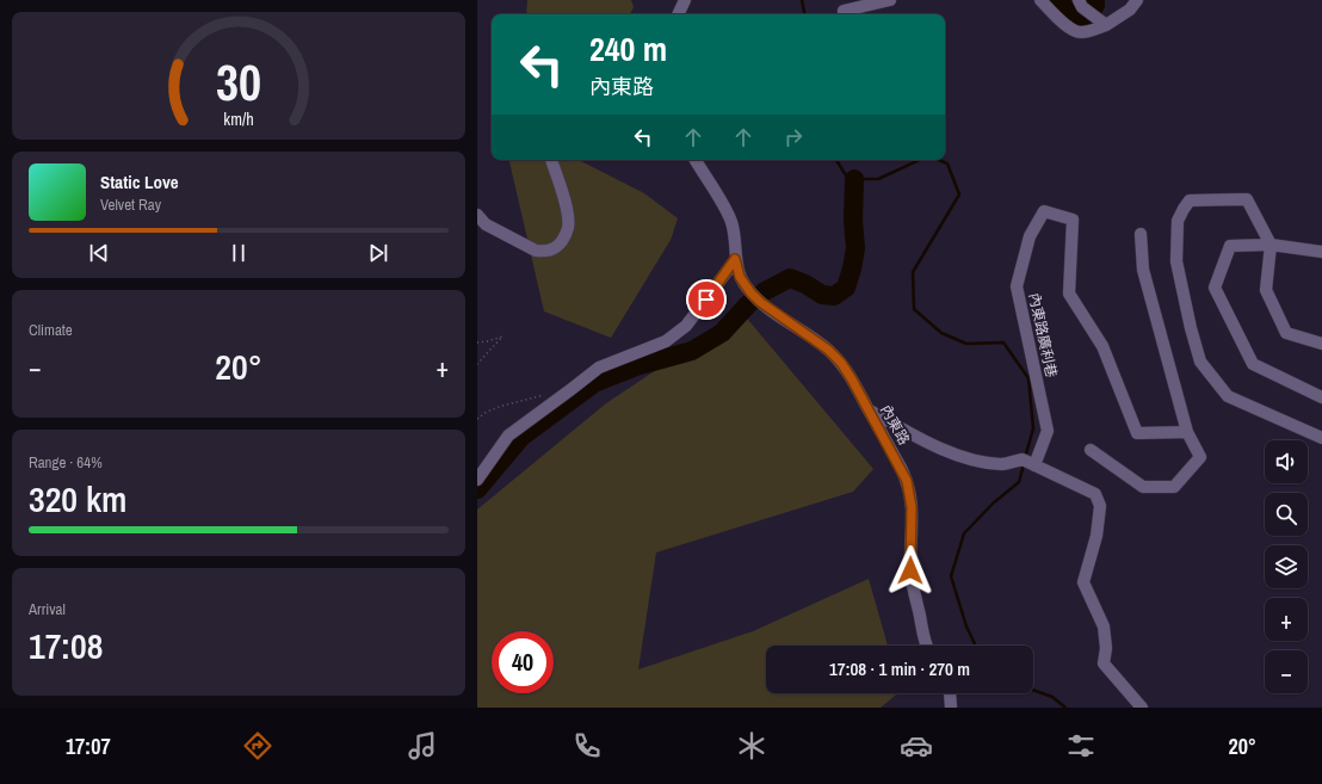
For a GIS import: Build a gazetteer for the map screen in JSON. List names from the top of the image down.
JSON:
{
  "streets": {
    "street": ["內東路廣利巷", "內東路"]
  },
  "page": {
    "turn": ["240 m", "內東路"],
    "song": ["Static Love", "Velvet Ray"],
    "tile": [
      "Climate",
      ["Range · 64%", "320 km"],
      ["Arrival", "17:08"]
    ],
    "heat": ["−", "20°", "+"],
    "map_buttons": ["+", "−"],
    "limit": "40",
    "trip": "17:08 · 1 min · 270 m",
    "tabs": ["17:07", "20°"],
    "gauge": ["30", "km/h"]
  }
}
